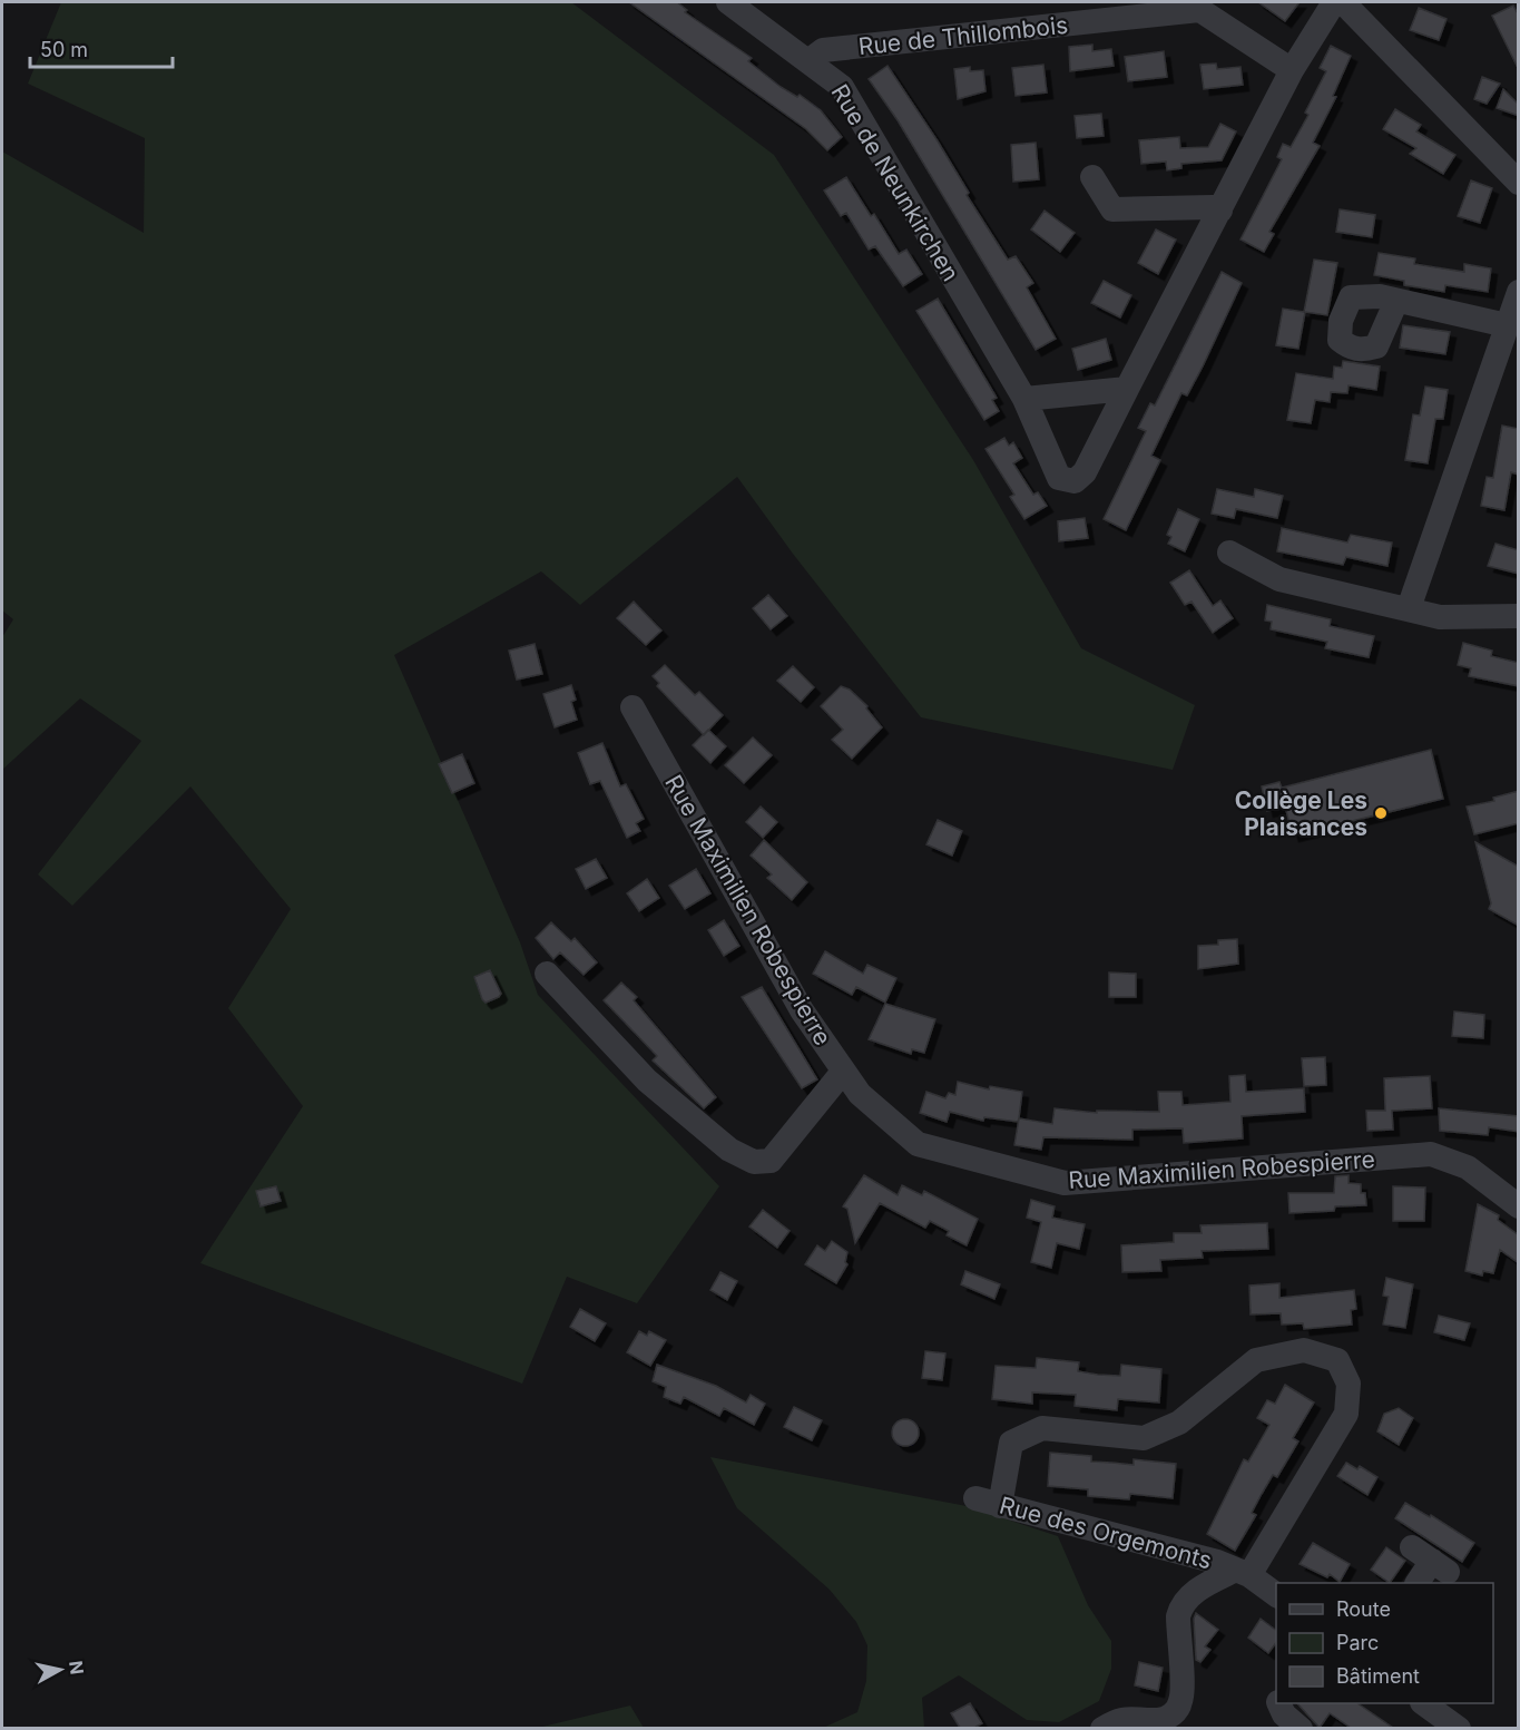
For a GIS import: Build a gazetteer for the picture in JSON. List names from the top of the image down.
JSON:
{
  "streets": {
    "street": [
      "Rue de Thillombois",
      "Rue de Neunkirchen",
      "Rue Maximilien Robespierre",
      "Rue des Orgemonts"
    ]
  },
  "crossings": [
    ["Rue de Thillombois", "Rue de Neunkirchen"]
  ],
  "places": ["Collège Les Plaisances"],
  "legend": ["Route", "Parc", "Bâtiment"],
  "scale_bar": "50 m",
  "north": "right"
}
